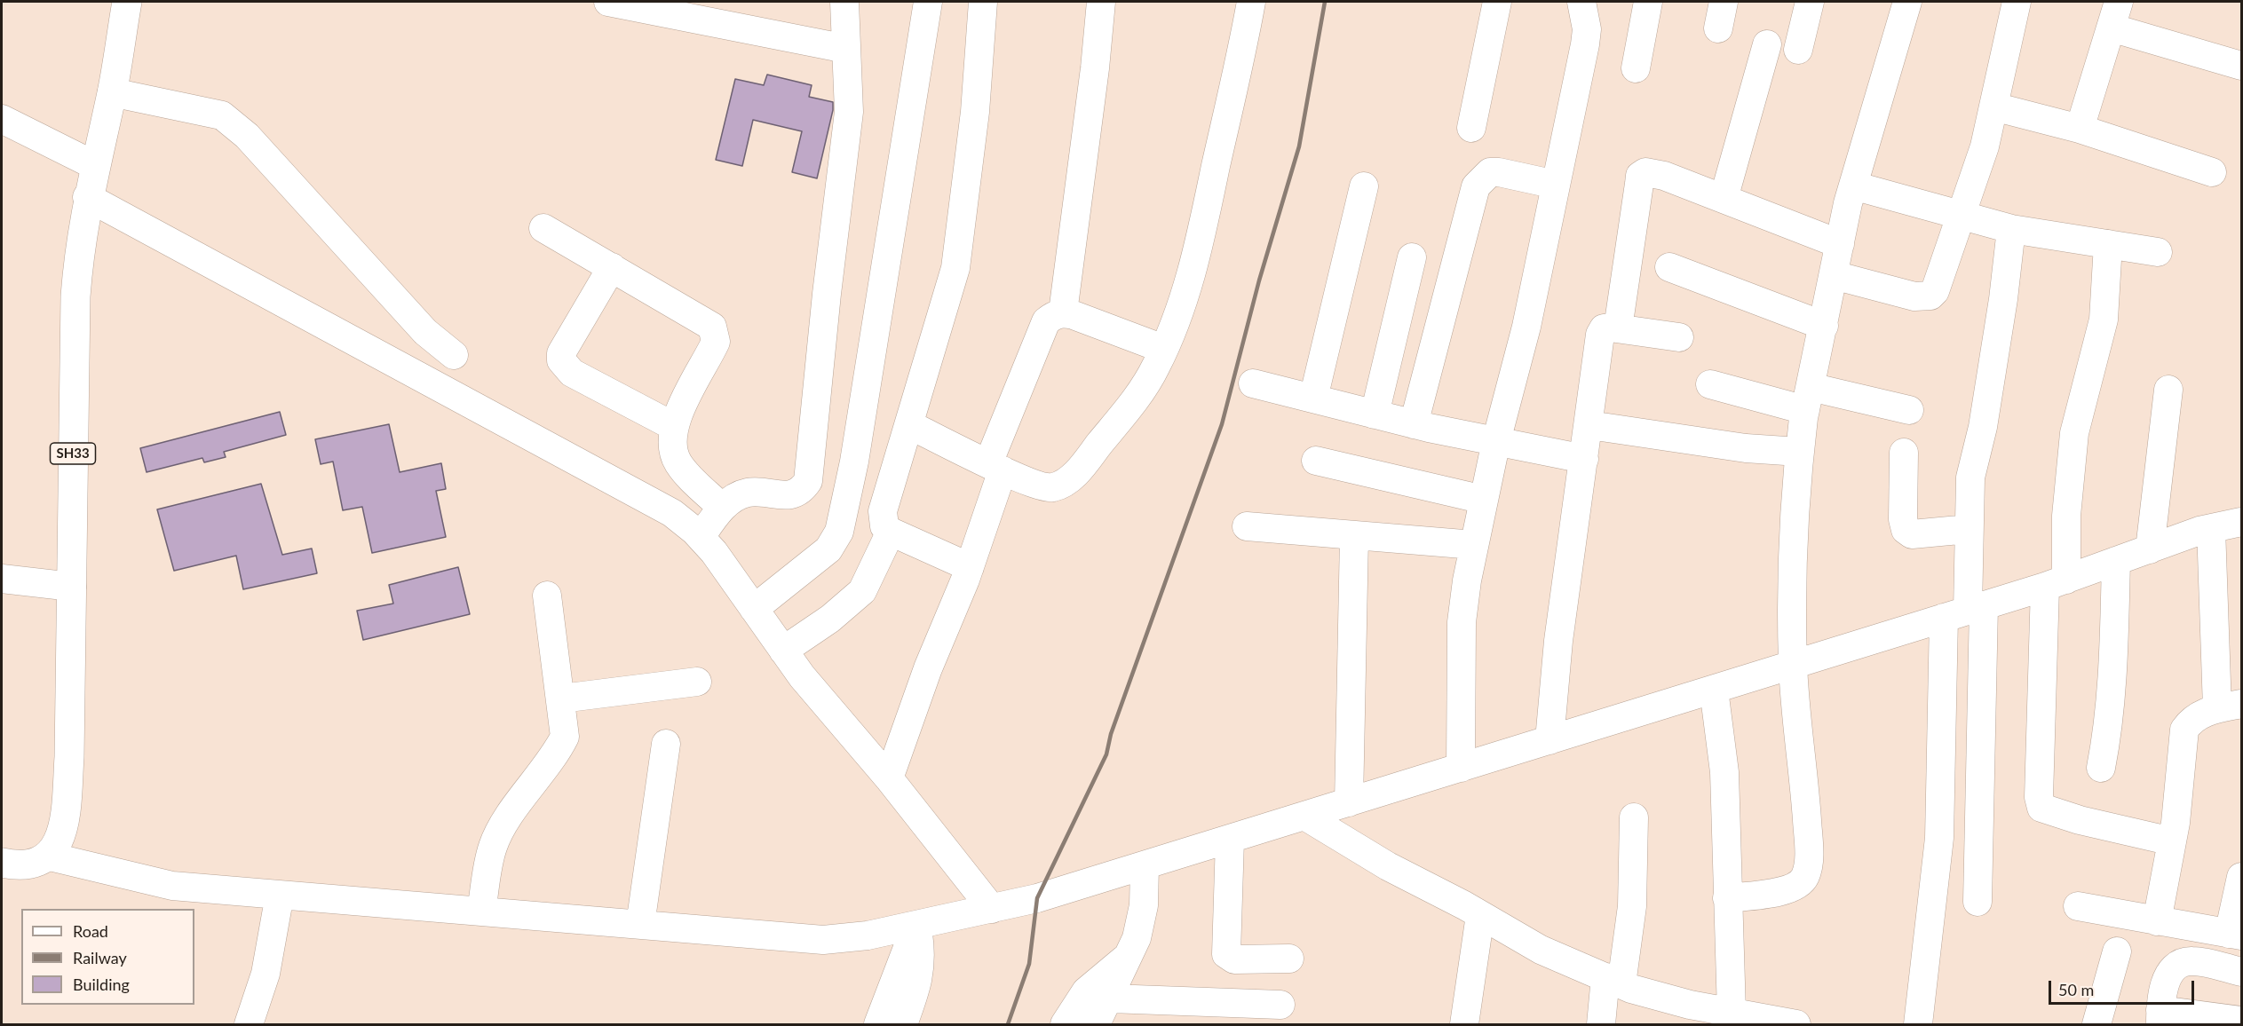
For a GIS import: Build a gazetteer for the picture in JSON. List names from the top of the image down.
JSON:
{
  "streets": {
    "main road": ["SH33"]
  },
  "legend": ["Road", "Railway", "Building"],
  "scale_bar": "50 m"
}
